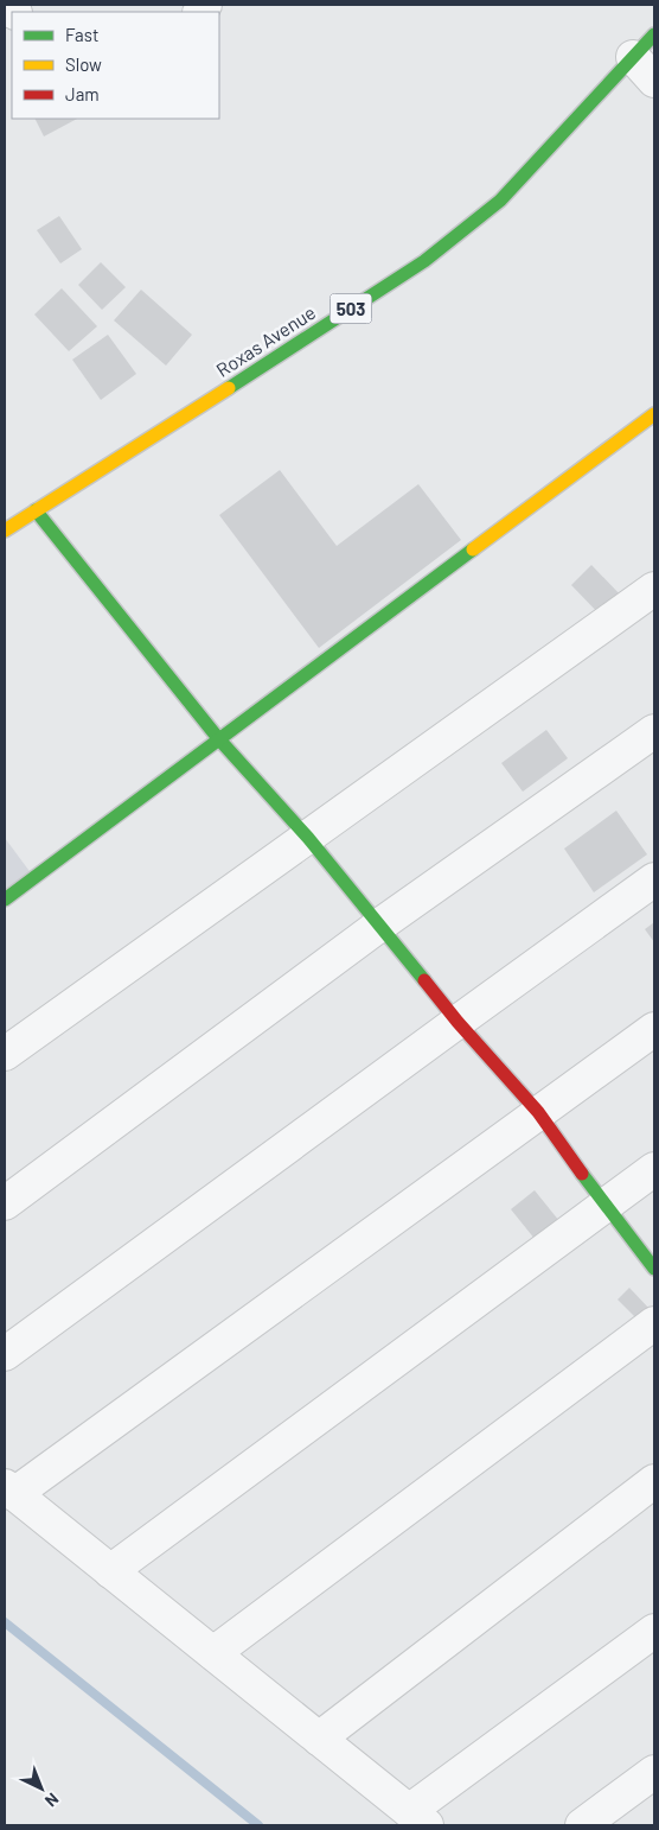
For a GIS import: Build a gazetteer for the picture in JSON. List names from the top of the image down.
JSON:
{
  "streets": {
    "street": ["503", "Roxas Avenue"]
  },
  "legend": ["Fast", "Slow", "Jam"],
  "north": "bottom right"
}
